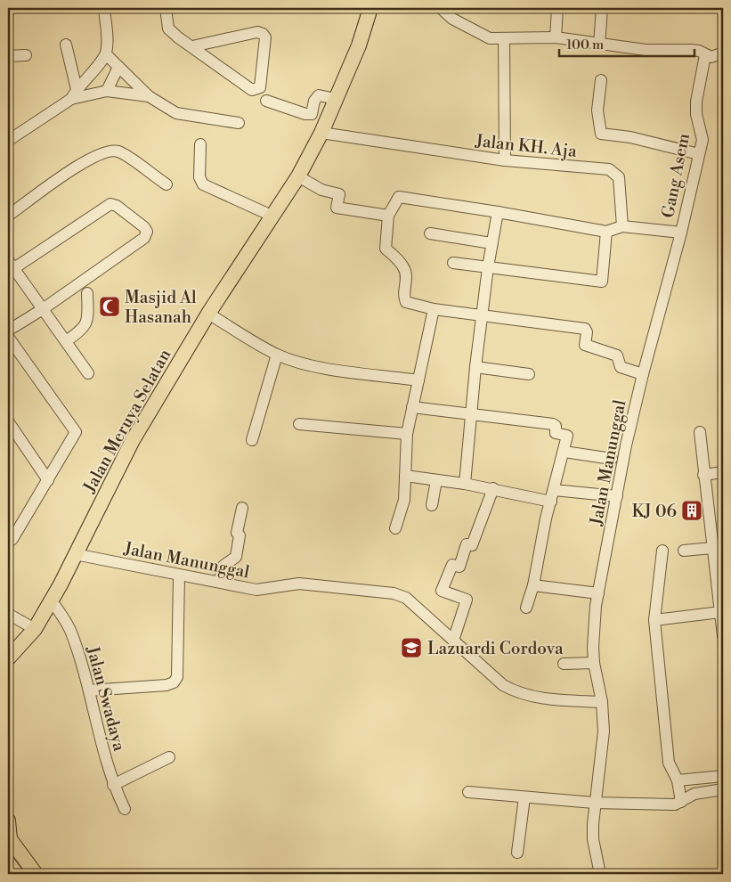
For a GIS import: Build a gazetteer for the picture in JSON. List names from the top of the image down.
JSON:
{
  "streets": {
    "main road": ["Jalan Meruya Selatan"],
    "street": [
      "Jalan KH. Aja",
      "Gang Asem",
      "Jalan Manunggal",
      "Jalan Swadaya"
    ]
  },
  "crossings": [
    ["Jalan KH. Aja", "Jalan Meruya Selatan"],
    ["Gang Asem", "Jalan Manunggal"],
    ["Jalan Meruya Selatan", "Jalan Manunggal"],
    ["Jalan Meruya Selatan", "Jalan Swadaya"]
  ],
  "places": {
    "mosque": ["Masjid Al Hasanah"],
    "building": ["KJ 06"],
    "school or university": ["Lazuardi Cordova"]
  },
  "scale_bar": "100 m"
}
